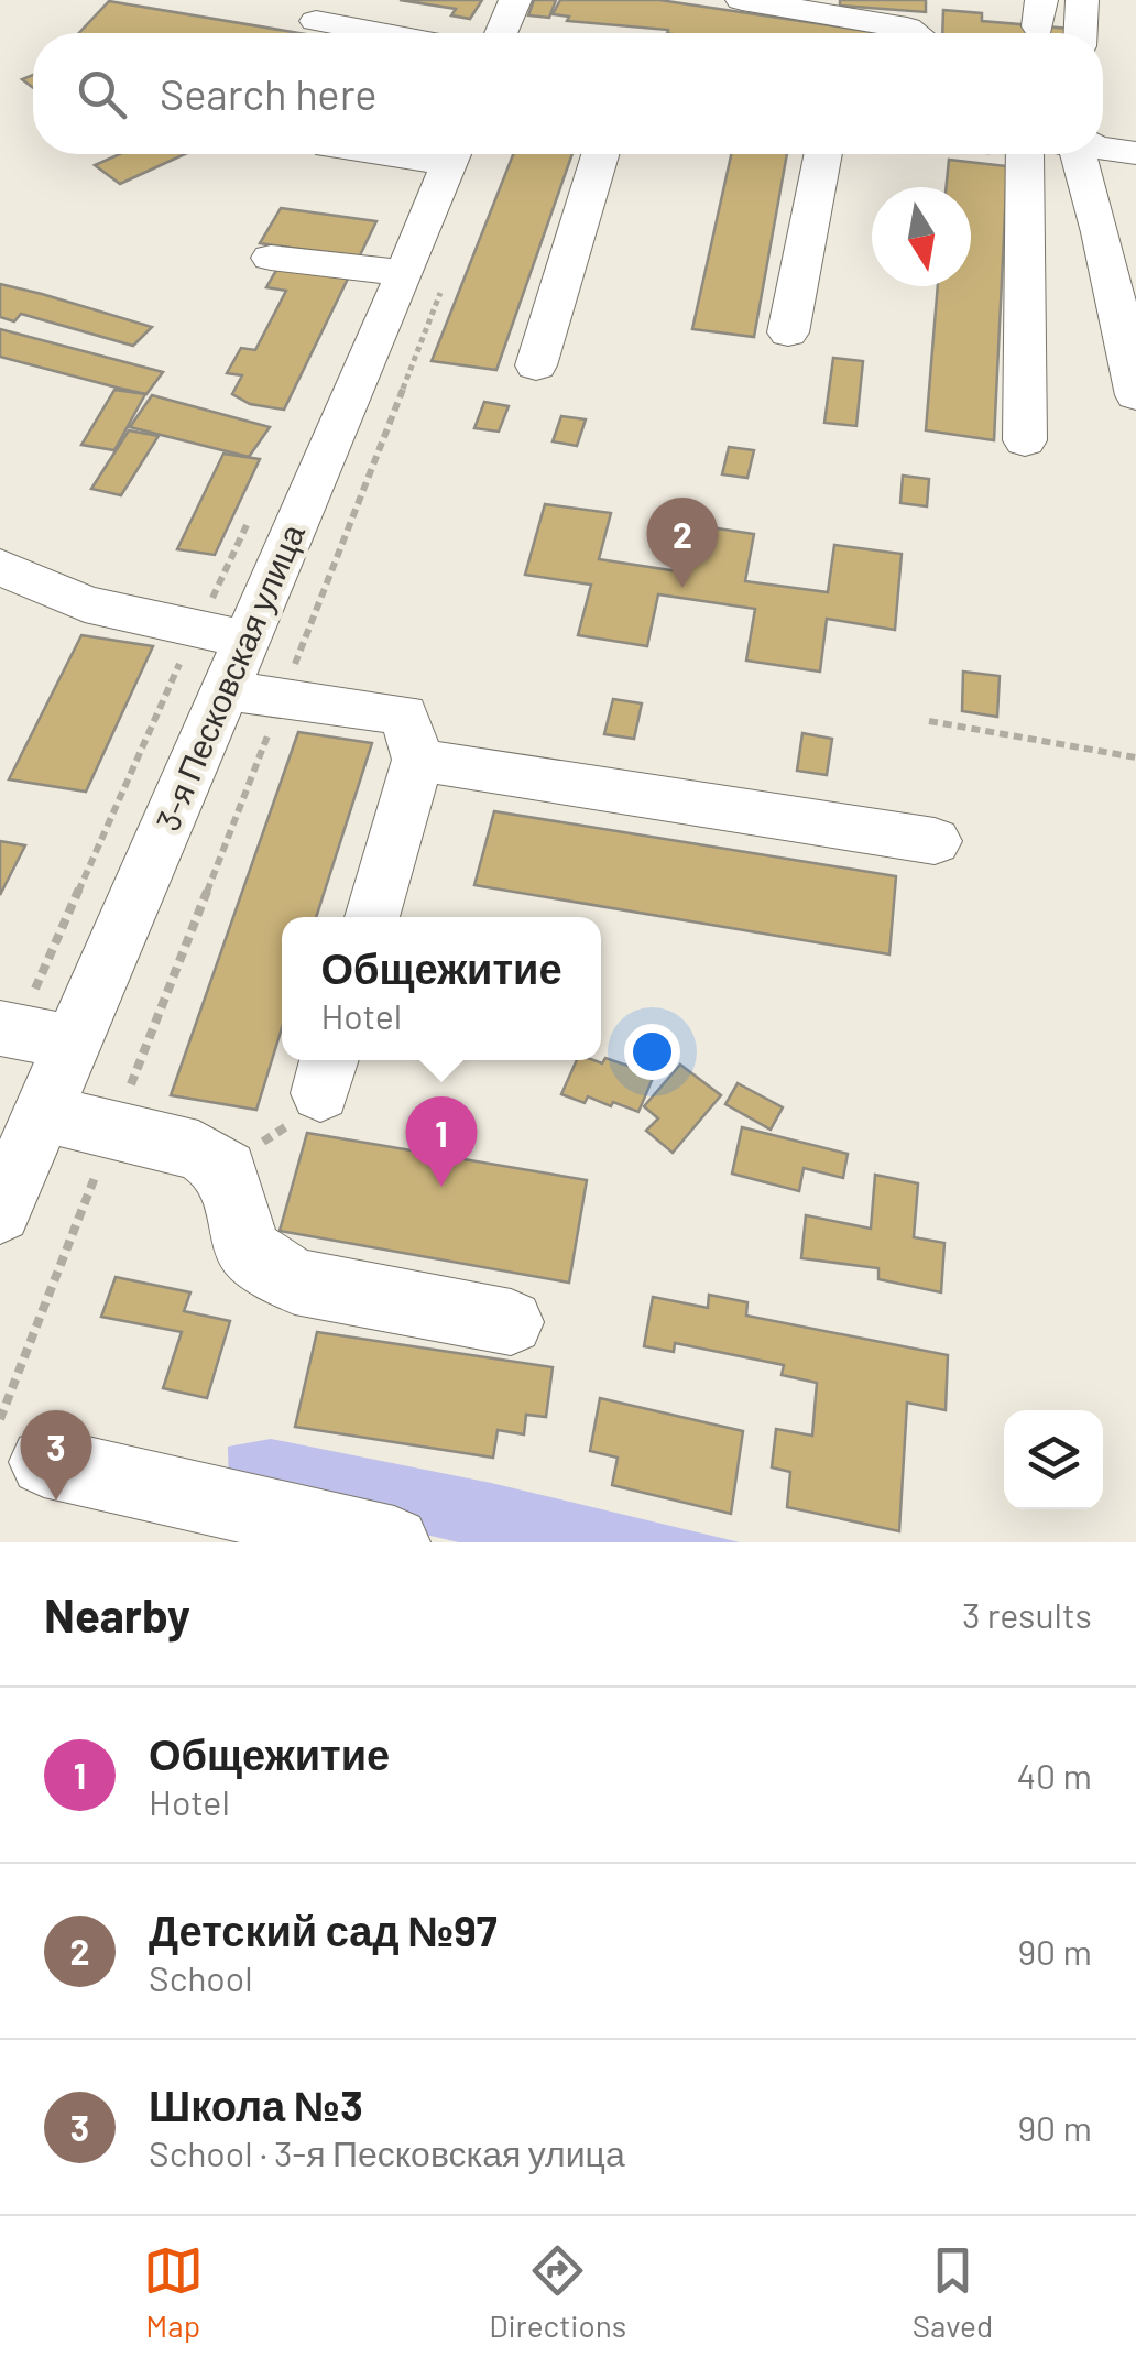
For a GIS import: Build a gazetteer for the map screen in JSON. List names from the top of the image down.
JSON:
{
  "streets": {
    "street": ["3-я Песковская улица"]
  },
  "north": "bottom",
  "page": {
    "search": "Search here",
    "pins": ["2", "1", "3"],
    "popup": ["Общежитие", "Hotel"],
    "heading": ["Nearby", "3 results"],
    "list": [
      {
        "mark": "1",
        "name": "Общежитие",
        "note": "Hotel",
        "value": "40 m"
      },
      {
        "mark": "2",
        "name": "Детский сад №97",
        "note": "School",
        "value": "90 m"
      },
      {
        "mark": "3",
        "name": "Школа №3",
        "note": "School · 3-я Песковская улица",
        "value": "90 m"
      }
    ],
    "nav": ["Map", "Directions", "Saved"]
  }
}
